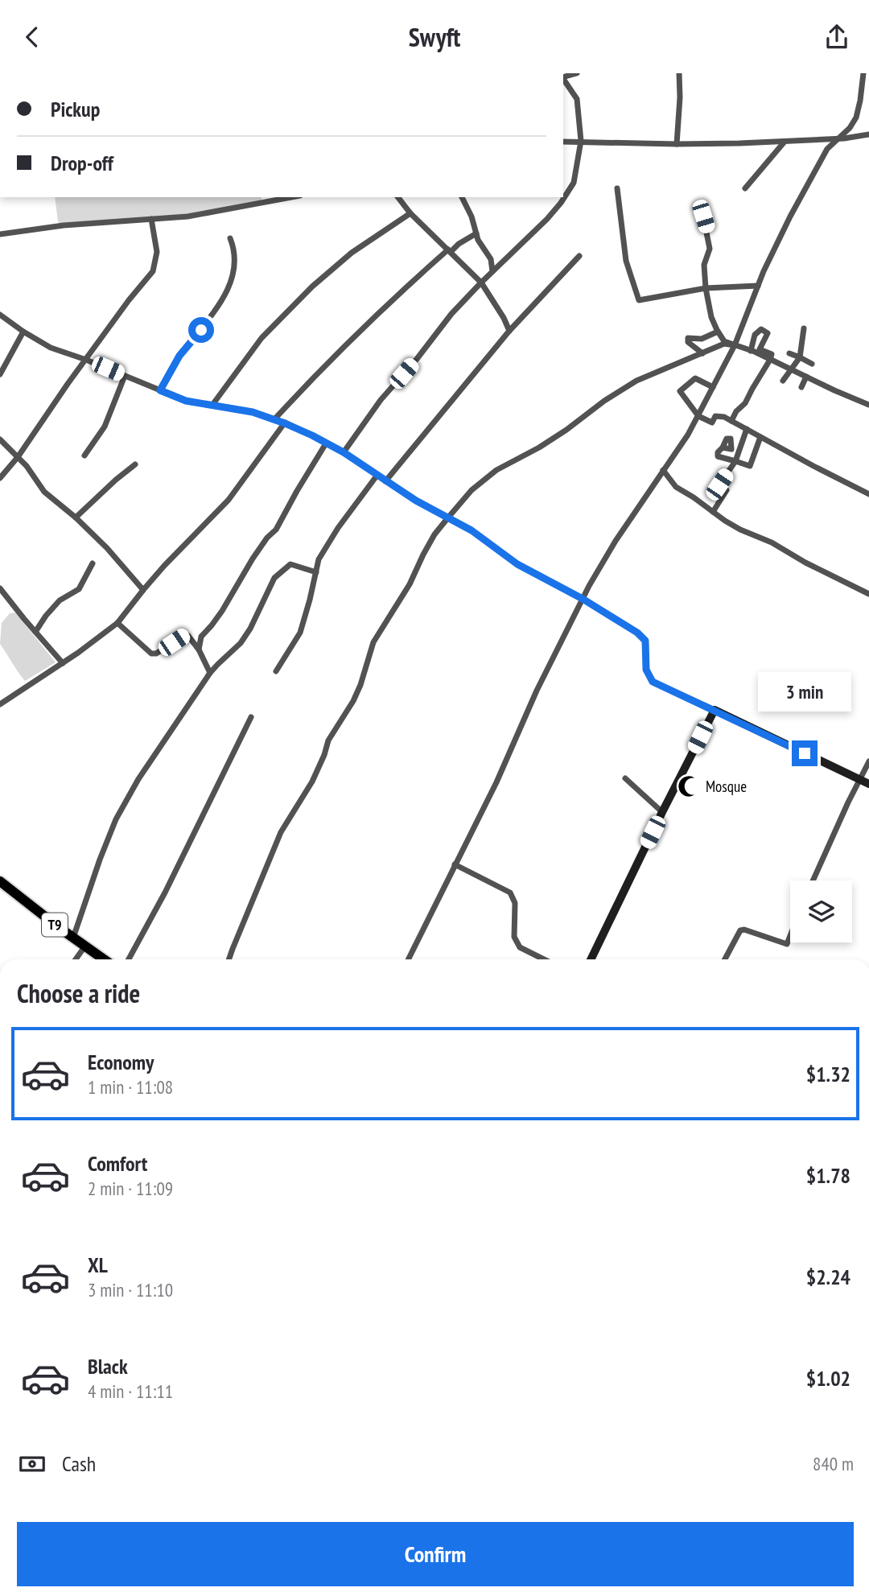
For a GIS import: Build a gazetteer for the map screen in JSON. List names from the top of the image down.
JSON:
{
  "streets": {
    "highway": ["T9"]
  },
  "places": {
    "mosque": ["Mosque"]
  },
  "page": {
    "header": "Swyft",
    "banner": ["Pickup", "Drop-off"],
    "bubble": "3 min",
    "heading": "Choose a ride",
    "list": [
      {
        "name": "Economy",
        "note": "1 min · 11:08",
        "value": "$1.32"
      },
      {
        "name": "Comfort",
        "note": "2 min · 11:09",
        "value": "$1.78"
      },
      {
        "name": "XL",
        "note": "3 min · 11:10",
        "value": "$2.24"
      },
      {
        "name": "Black",
        "note": "4 min · 11:11",
        "value": "$1.02"
      }
    ],
    "pay": ["Cash", "840 m"],
    "buttons": "Confirm"
  }
}
